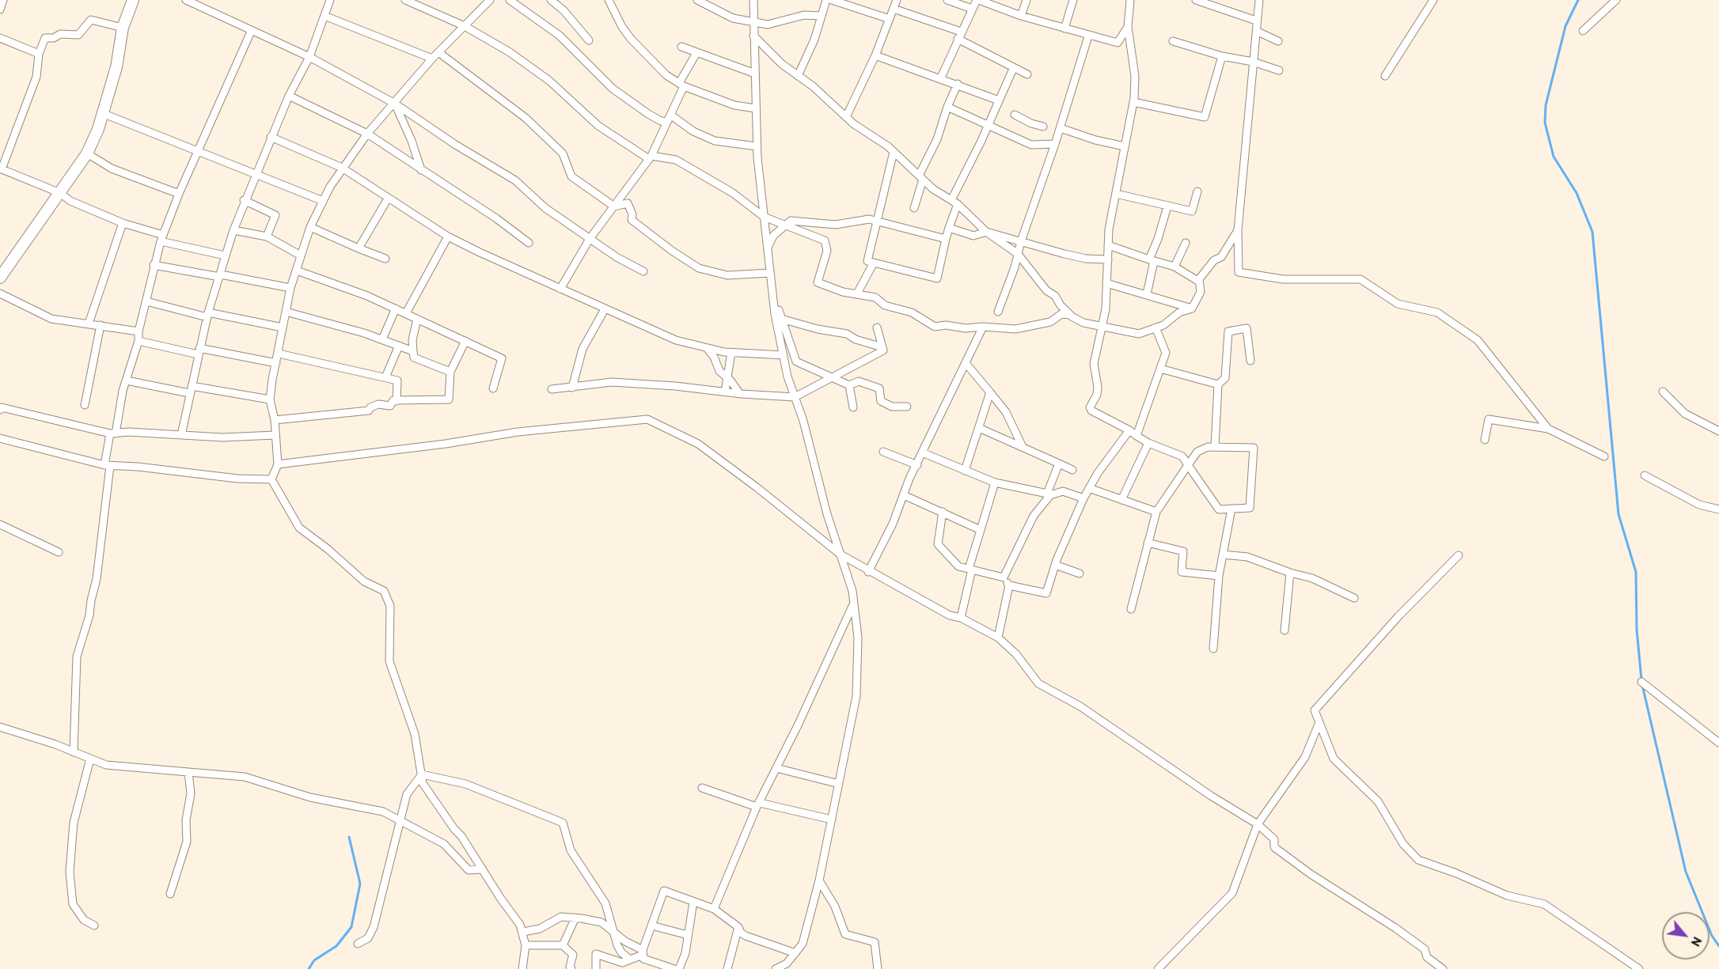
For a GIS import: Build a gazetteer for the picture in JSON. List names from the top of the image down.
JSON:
{
  "north": "bottom right"
}
